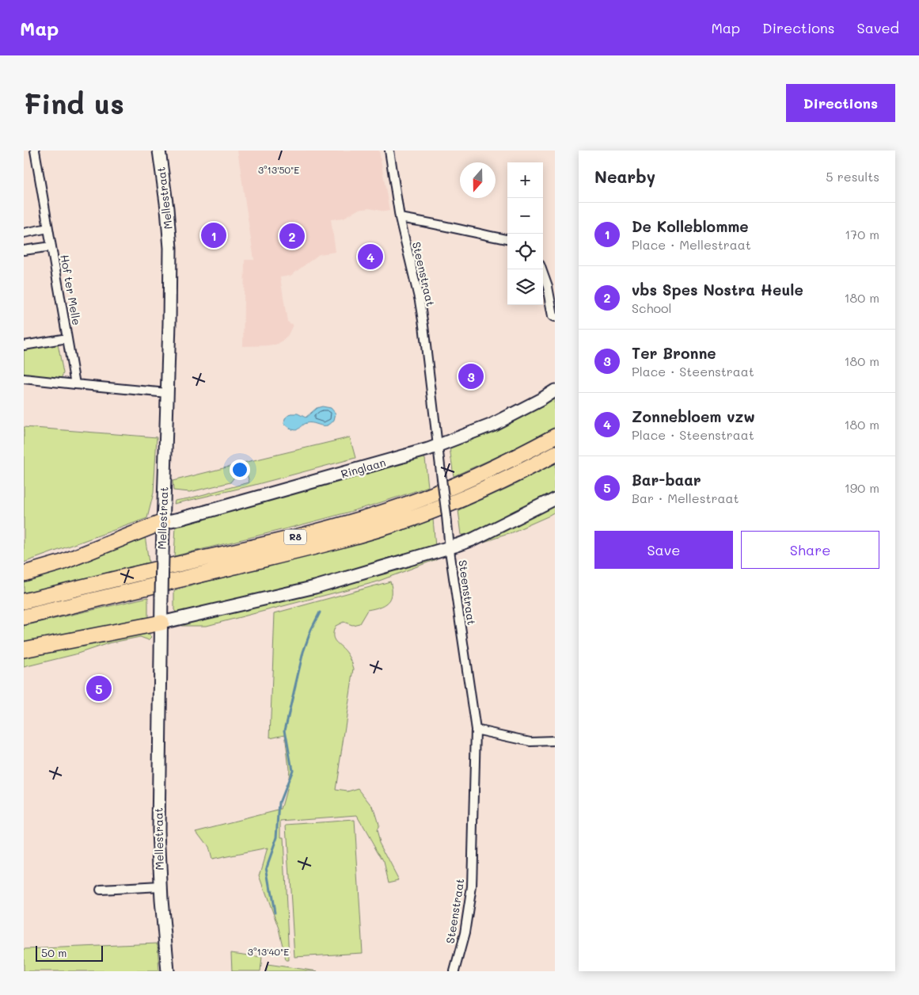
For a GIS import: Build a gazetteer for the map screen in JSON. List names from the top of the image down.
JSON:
{
  "streets": {
    "highway": ["R8"],
    "main road": ["Mellestraat", "Ringlaan"],
    "street": ["Steenstraat", "Hof ter Melle"]
  },
  "crossings": [
    ["Mellestraat", "Ringlaan"],
    ["Steenstraat", "Ringlaan"]
  ],
  "scale_bar": "50 m",
  "north": "bottom",
  "page": {
    "header": "Map",
    "nav": ["Map", "Directions", "Saved"],
    "buttons": [
      "Directions",
      ["Save", "Share"]
    ],
    "title": "Find us",
    "heading": ["Nearby", "5 results"],
    "map_buttons": ["+", "−"],
    "list": [
      {
        "mark": "1",
        "name": "De Kolleblomme",
        "note": "Place · Mellestraat",
        "value": "170 m"
      },
      {
        "mark": "2",
        "name": "vbs Spes Nostra Heule",
        "note": "School",
        "value": "180 m"
      },
      {
        "mark": "3",
        "name": "Ter Bronne",
        "note": "Place · Steenstraat",
        "value": "180 m"
      },
      {
        "mark": "4",
        "name": "Zonnebloem vzw",
        "note": "Place · Steenstraat",
        "value": "180 m"
      },
      {
        "mark": "5",
        "name": "Bar-baar",
        "note": "Bar · Mellestraat",
        "value": "190 m"
      }
    ],
    "pins": [
      "1",
      "2",
      "4",
      "3",
      "5"
    ],
    "scale": "50 m"
  },
  "coordinates": ["3°13'50\"E", "3°13'40\"E"]
}
